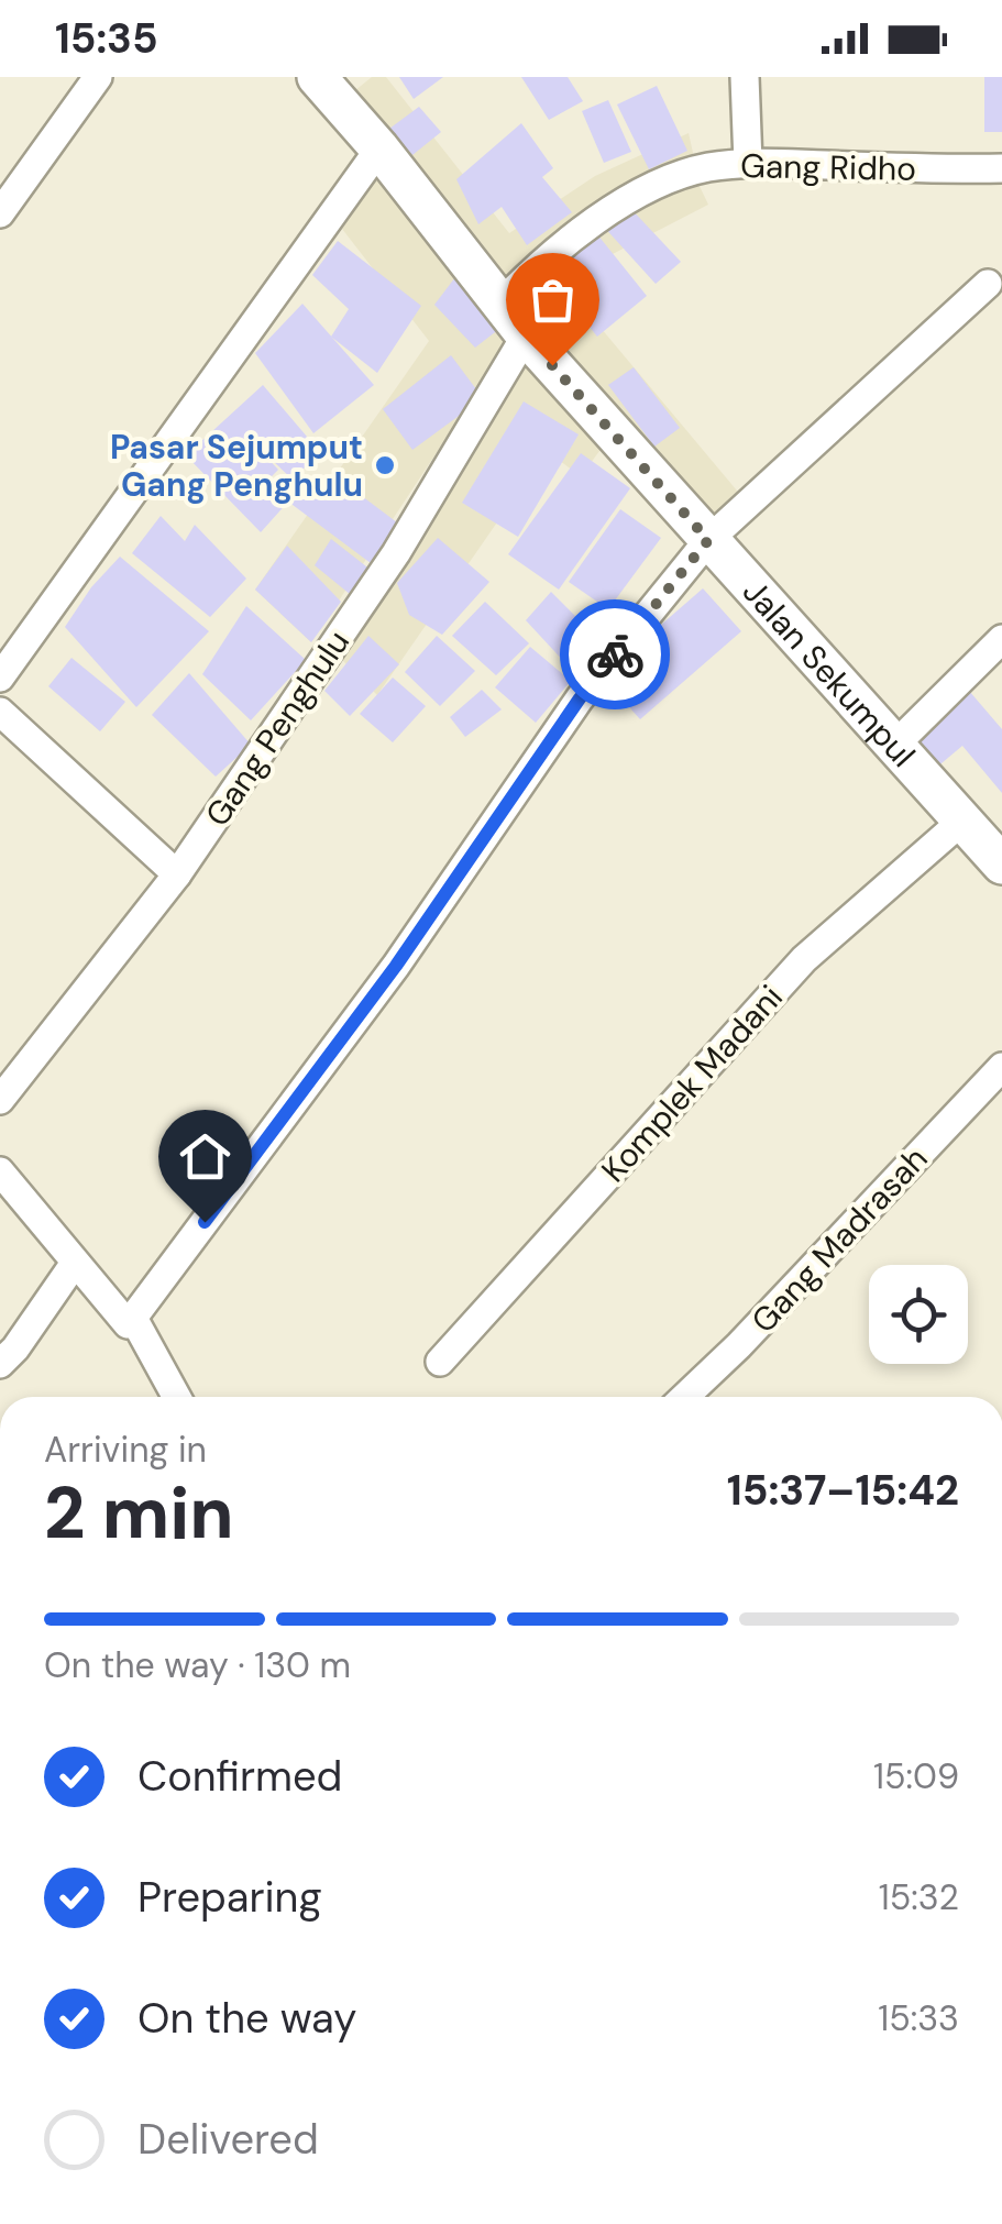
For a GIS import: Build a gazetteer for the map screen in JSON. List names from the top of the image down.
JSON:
{
  "streets": {
    "main road": ["Jalan Sekumpul"],
    "street": [
      "Gang Ridho",
      "Gang Penghulu",
      "Komplek Madani",
      "Gang Madrasah"
    ]
  },
  "crossings": [
    ["Gang Ridho", "Jalan Sekumpul"],
    ["Jalan Sekumpul", "Gang Penghulu"],
    ["Jalan Sekumpul", "Komplek Madani"]
  ],
  "places": ["Pasar Sejumput Gang Penghulu"],
  "page": {
    "status": "15:35",
    "heading": ["2 min", "Arriving in", "15:37–15:42"],
    "bar": "On the way · 130 m",
    "list": [
      ["Confirmed", "15:09"],
      ["Preparing", "15:32"],
      ["On the way", "15:33"],
      "Delivered"
    ]
  }
}
